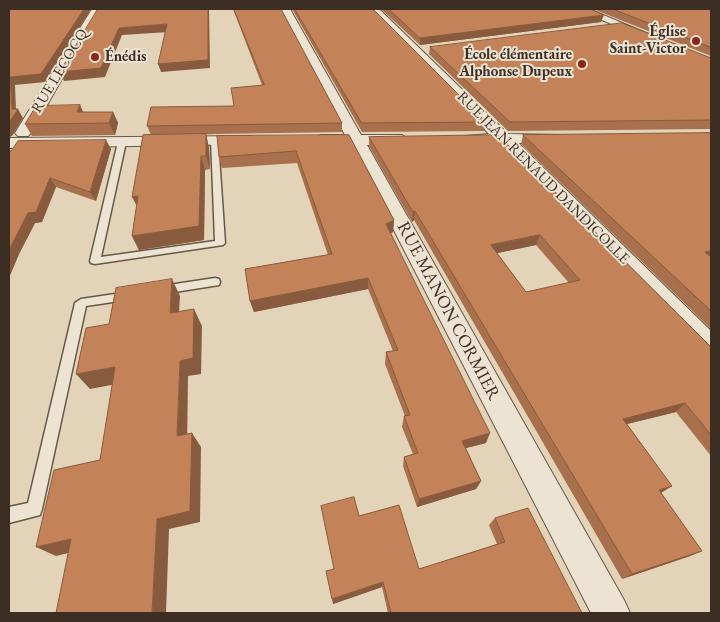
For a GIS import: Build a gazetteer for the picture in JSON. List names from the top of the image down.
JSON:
{
  "streets": {
    "street": ["RUE LECOCQ", "RUE JEAN RENAUD DANDICOLLE", "RUE MANON CORMIER"]
  },
  "places": ["Église Saint-Victor", "Énédis", "École élémentaire Alphonse Dupeux"]
}
